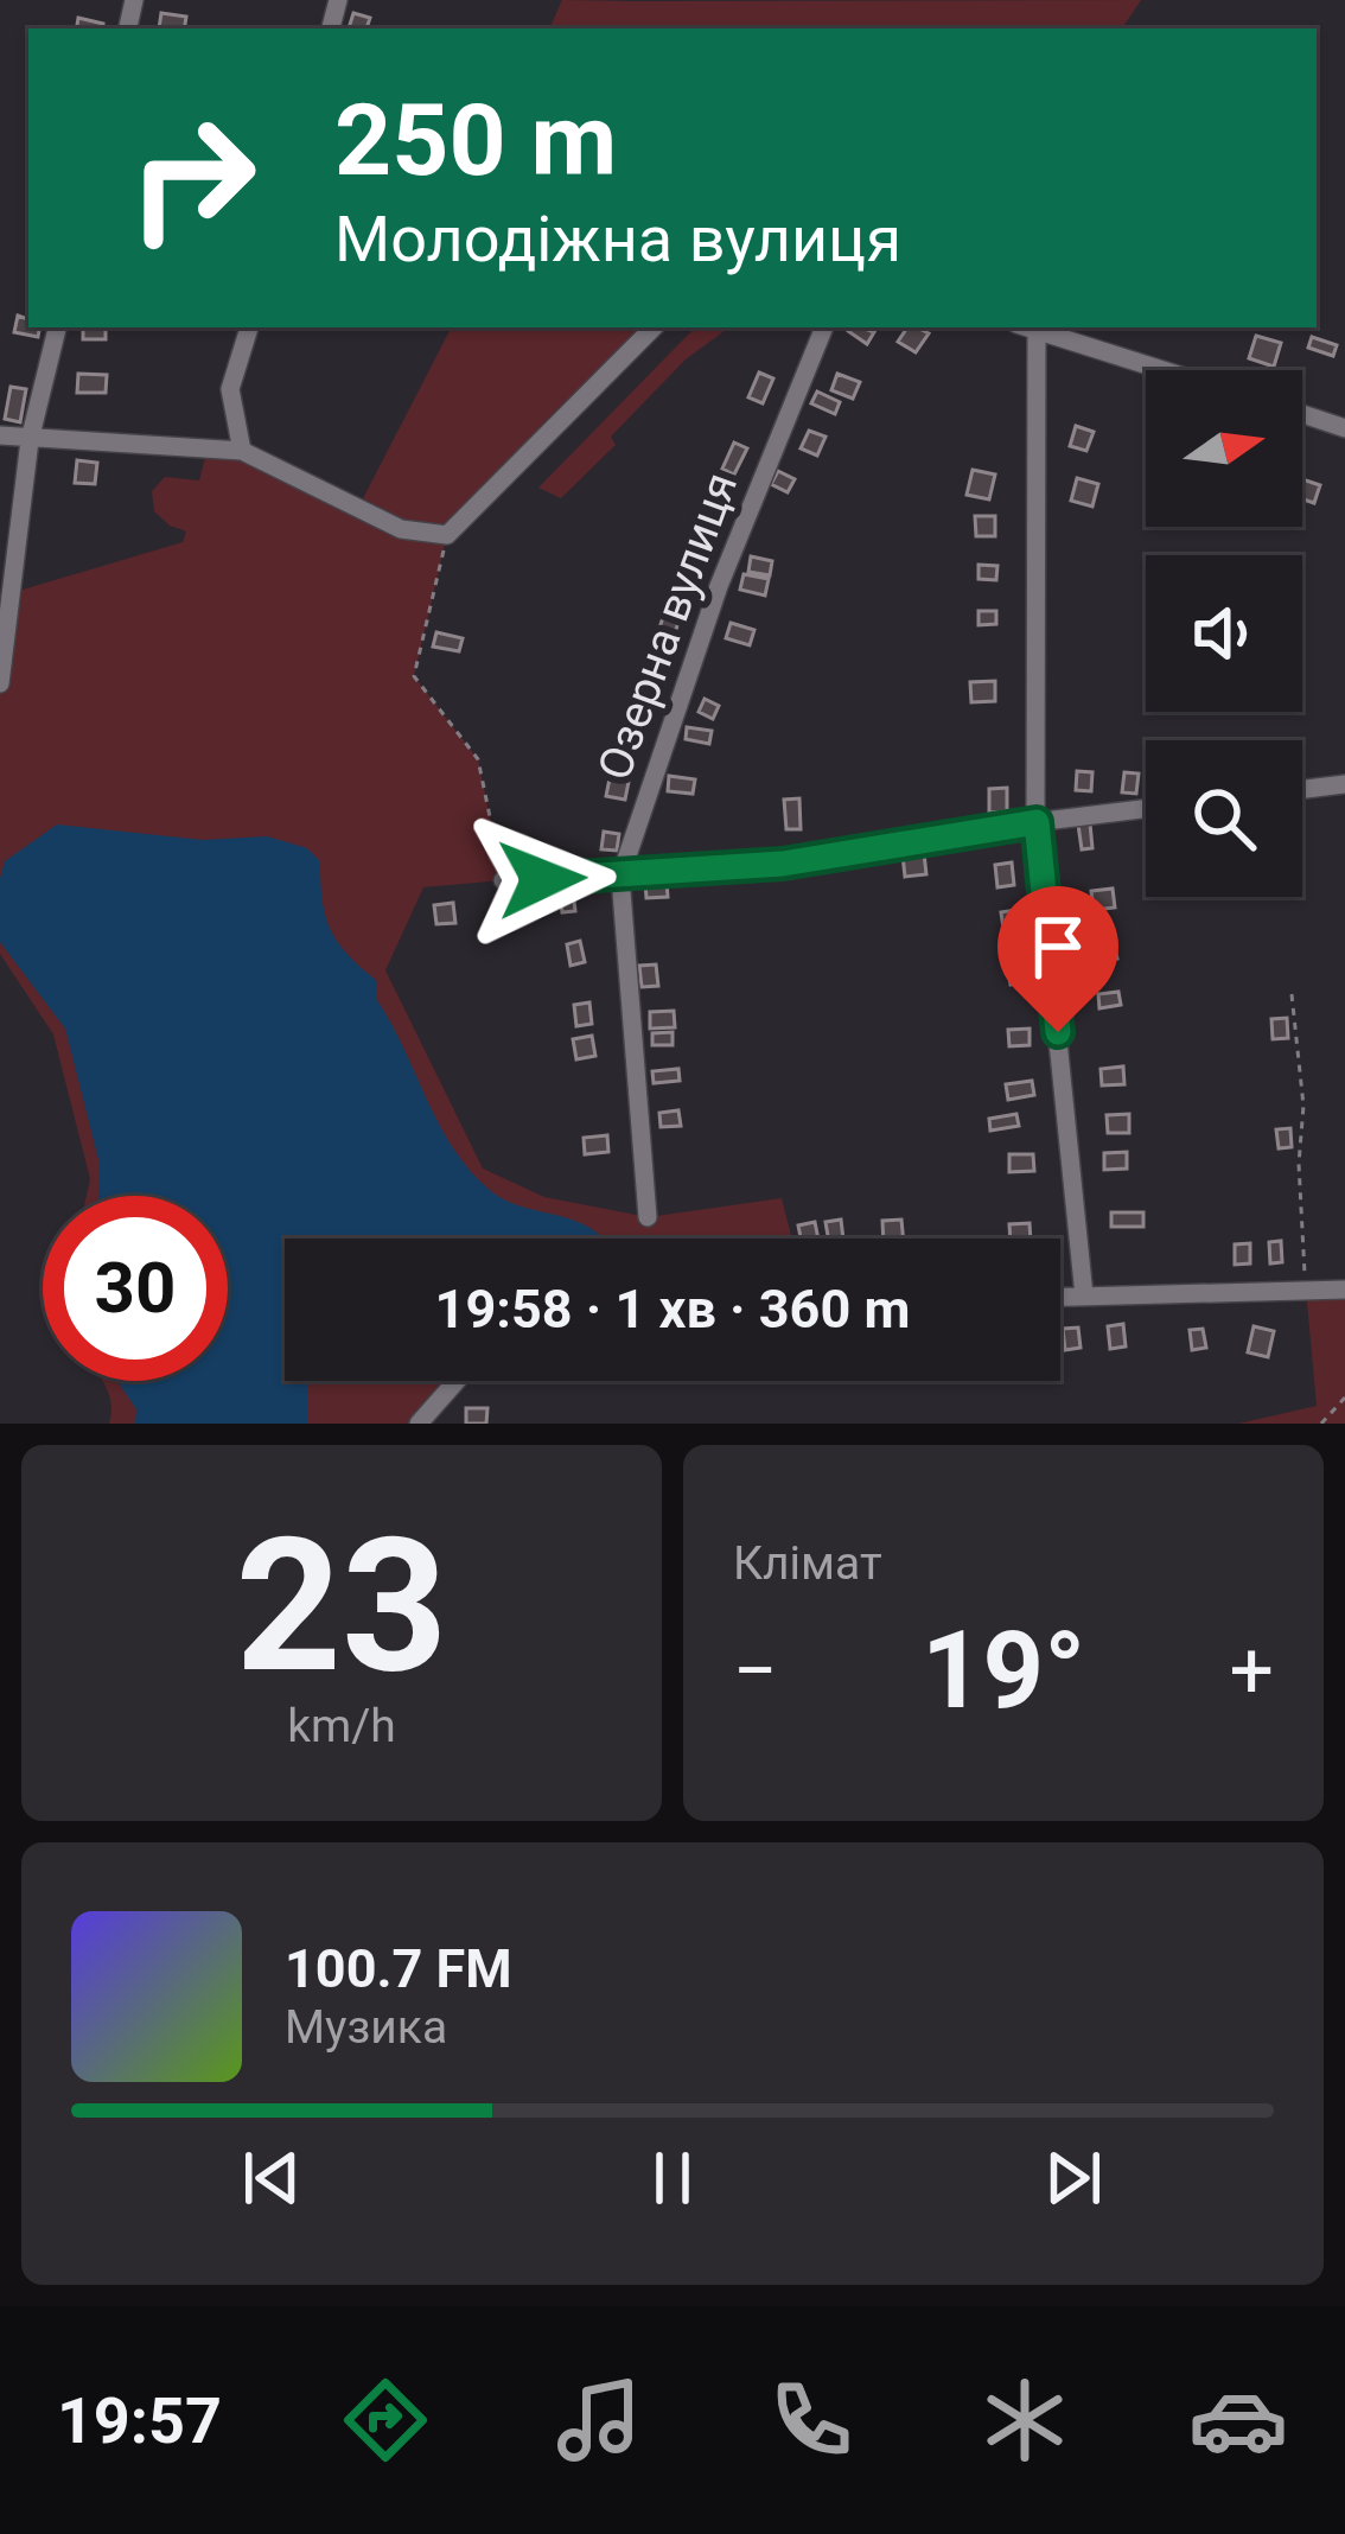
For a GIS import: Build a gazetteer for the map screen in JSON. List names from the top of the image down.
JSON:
{
  "streets": {
    "street": ["Озерна вулиця"]
  },
  "north": "right",
  "page": {
    "turn": ["250 m", "Молодіжна вулиця"],
    "limit": "30",
    "trip": "19:58 · 1 хв · 360 m",
    "tile": [
      ["23", "km/h"],
      "Клімат"
    ],
    "heat": ["−", "19°", "+"],
    "song": ["100.7 FM", "Музика"],
    "tabs": "19:57"
  }
}
